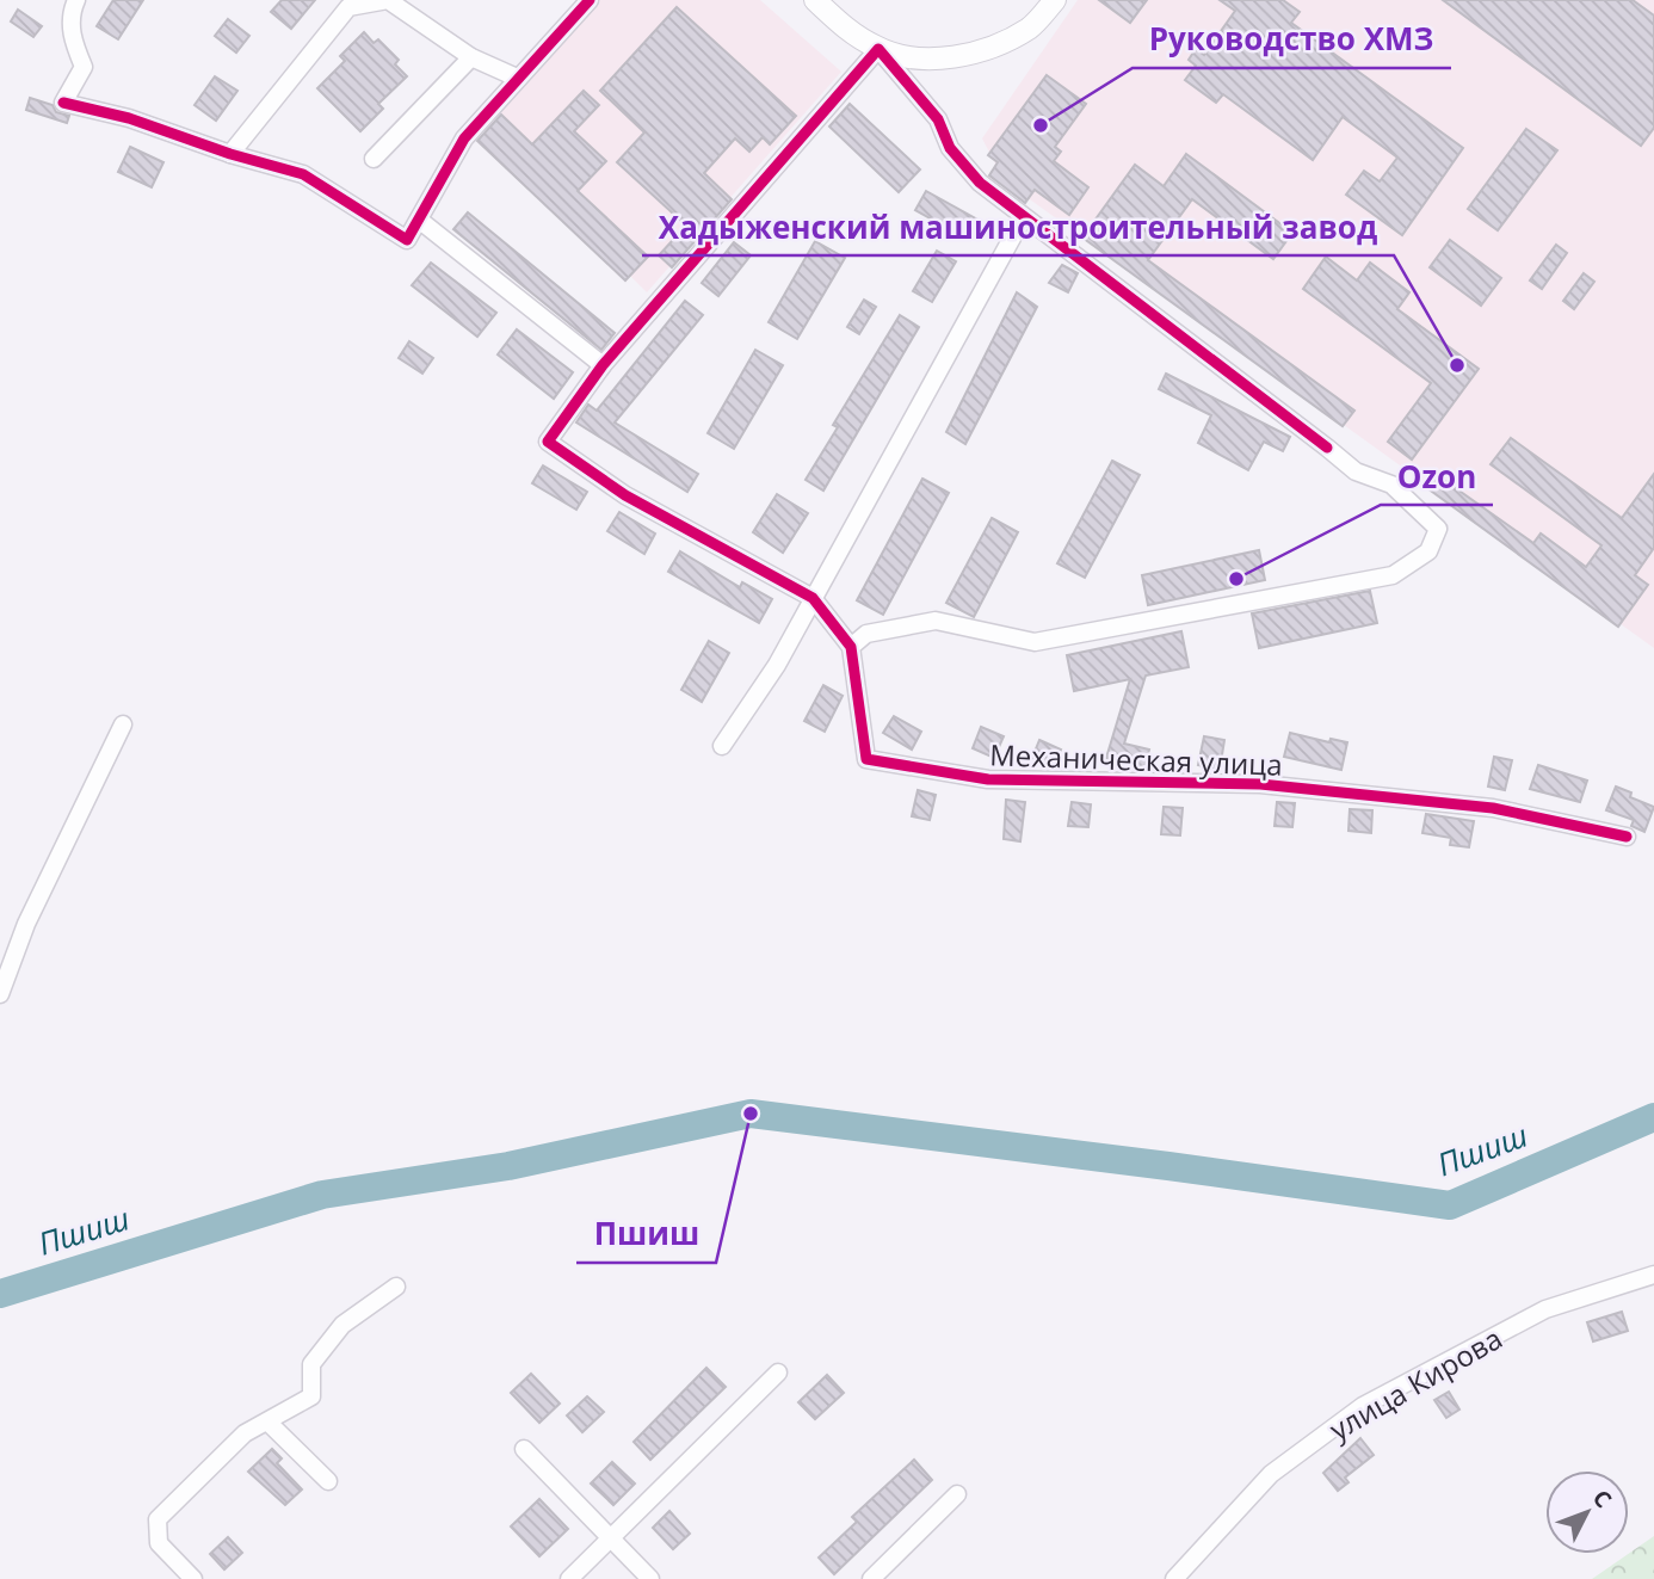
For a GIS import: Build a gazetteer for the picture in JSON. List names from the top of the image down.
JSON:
{
  "streets": {
    "street": ["Механическая улица", "улица Кирова"]
  },
  "water": ["Пшиш"],
  "places": [
    "Руководство ХМЗ",
    "Хадыженский машиностроительный завод",
    "Ozon",
    "Пшиш"
  ],
  "north": "top right"
}
